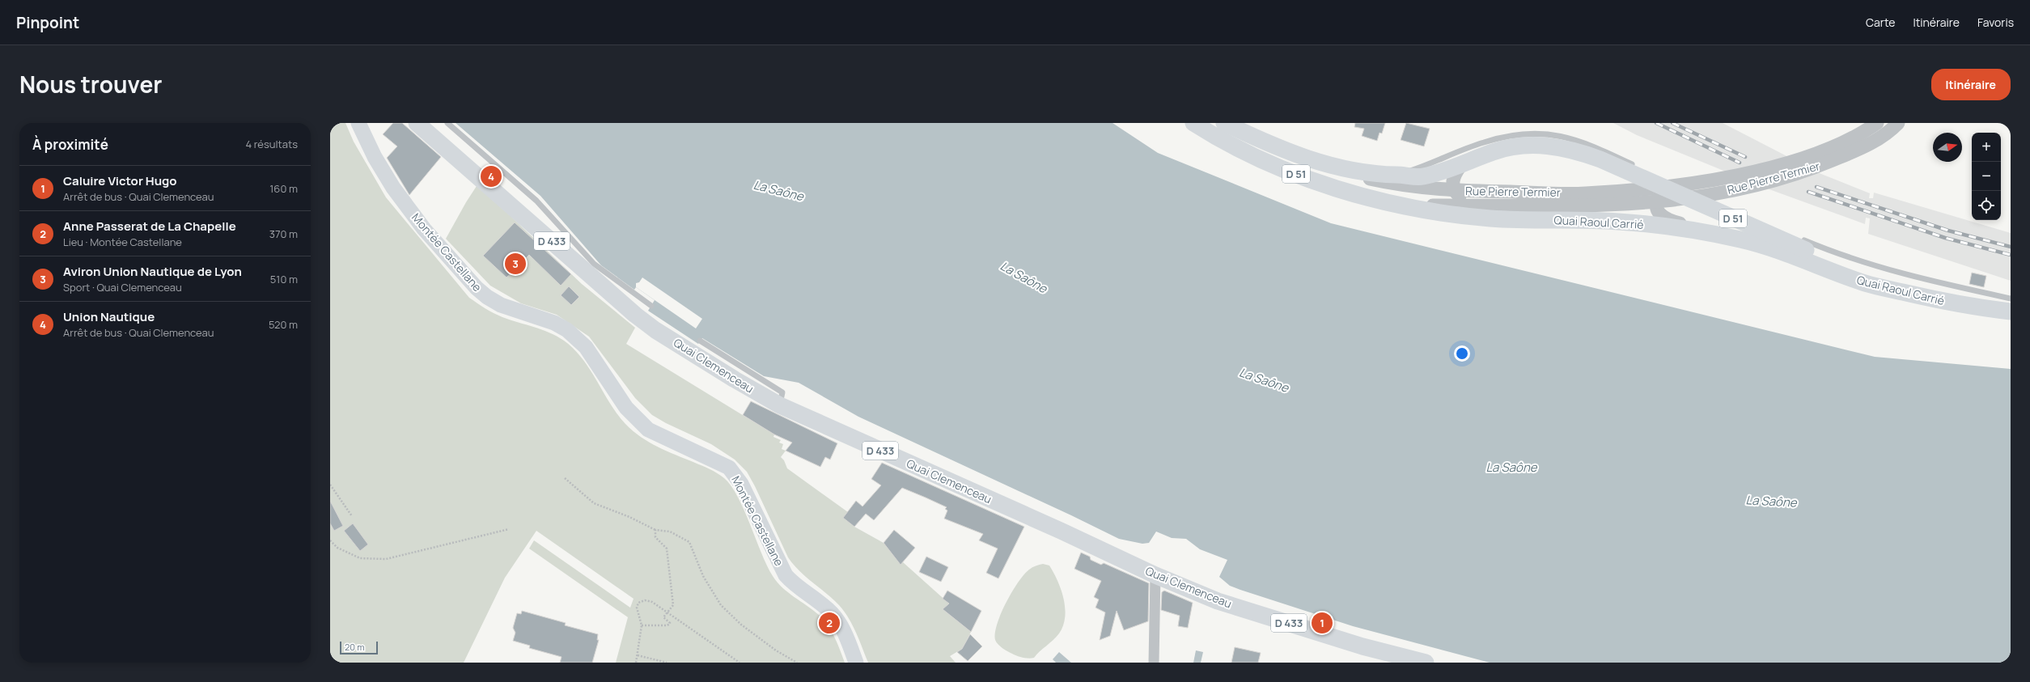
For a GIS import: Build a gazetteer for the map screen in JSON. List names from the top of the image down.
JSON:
{
  "streets": {
    "main road": [
      "D 51",
      "Quai Raoul Carrié",
      "D 433",
      "Montée Castellane",
      "Quai Clemenceau"
    ],
    "street": ["Rue Pierre Termier"]
  },
  "crossings": [
    ["Rue Pierre Termier", "Quai Raoul Carrié"]
  ],
  "water": ["La Saône"],
  "scale_bar": "20 m",
  "north": "right",
  "page": {
    "header": "Pinpoint",
    "nav": ["Carte", "Itinéraire", "Favoris"],
    "title": "Nous trouver",
    "buttons": "Itinéraire",
    "heading": ["À proximité", "4 résultats"],
    "map_buttons": ["+", "−"],
    "pins": [
      "4",
      "3",
      "1",
      "2"
    ],
    "list": [
      {
        "mark": "1",
        "name": "Caluire Victor Hugo",
        "note": "Arrêt de bus · Quai Clemenceau",
        "value": "160 m"
      },
      {
        "mark": "2",
        "name": "Anne Passerat de La Chapelle",
        "note": "Lieu · Montée Castellane",
        "value": "370 m"
      },
      {
        "mark": "3",
        "name": "Aviron Union Nautique de Lyon",
        "note": "Sport · Quai Clemenceau",
        "value": "510 m"
      },
      {
        "mark": "4",
        "name": "Union Nautique",
        "note": "Arrêt de bus · Quai Clemenceau",
        "value": "520 m"
      }
    ],
    "scale": "20 m"
  }
}
